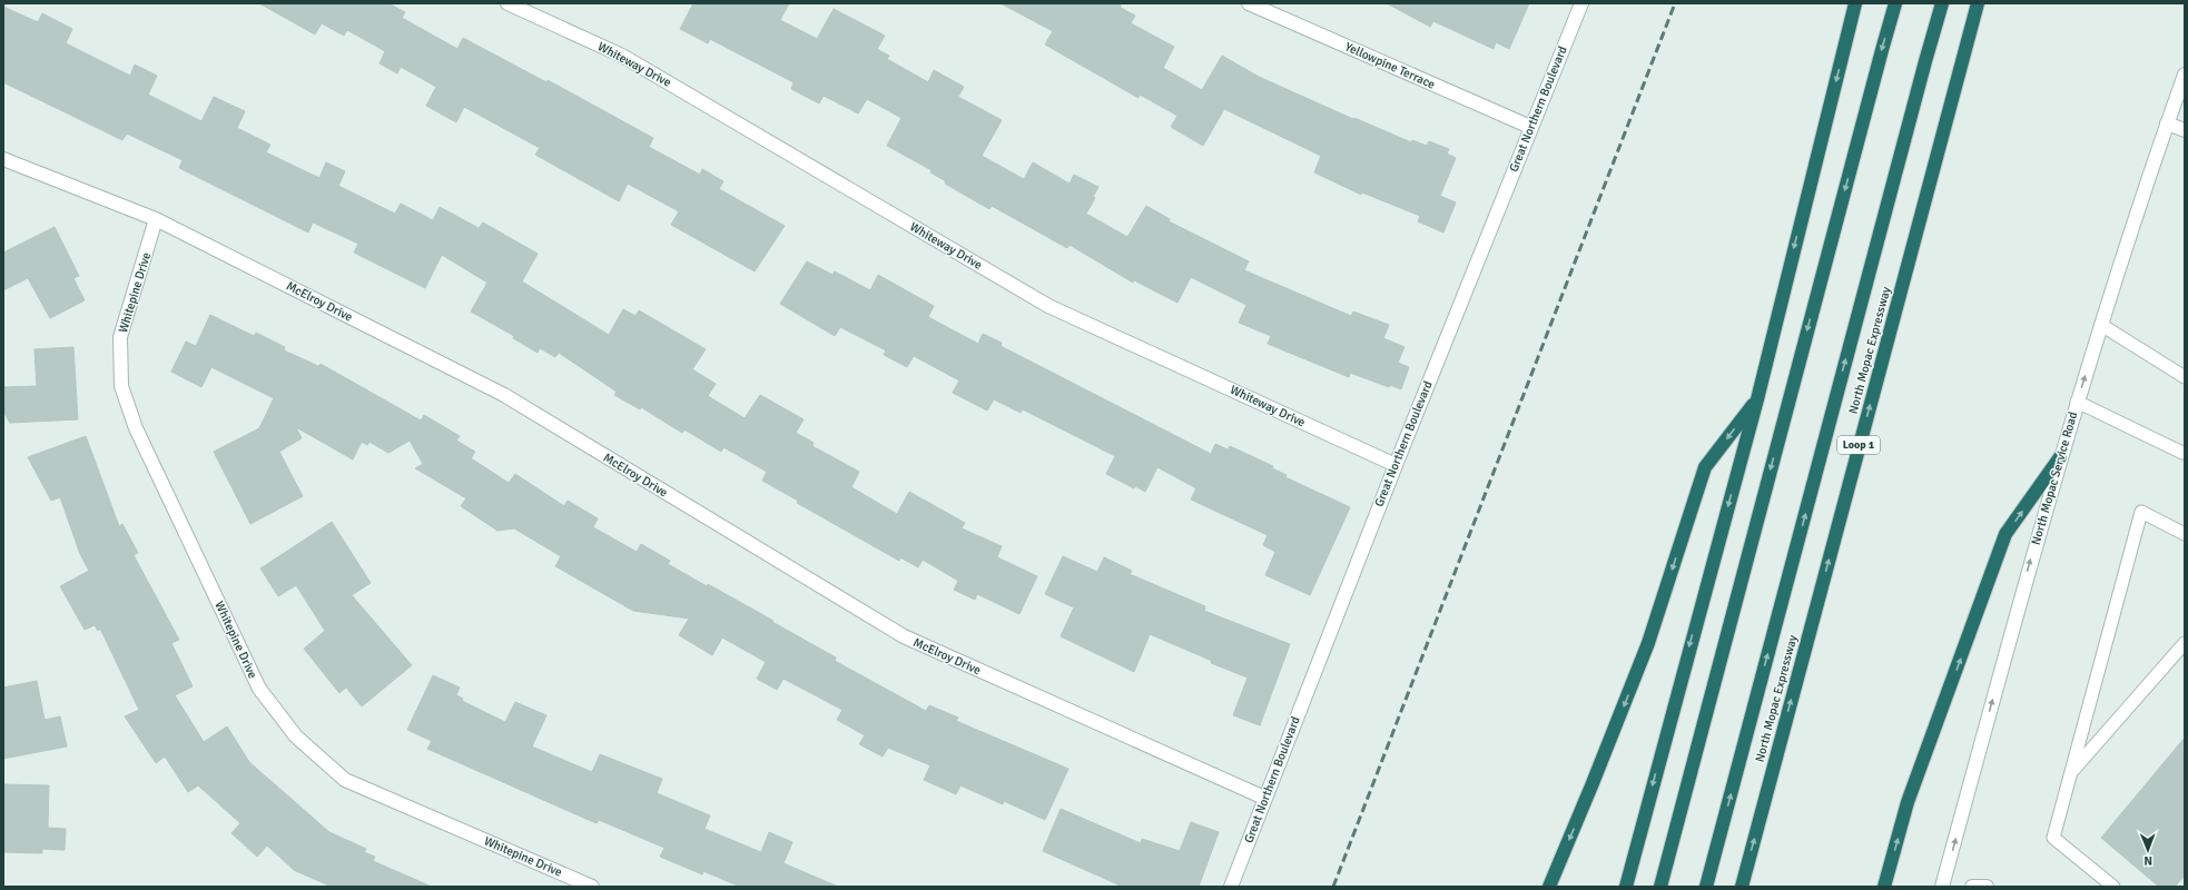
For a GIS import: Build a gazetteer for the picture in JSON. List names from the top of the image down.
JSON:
{
  "streets": {
    "highway": ["North Mopac Expressway", "Loop 1"],
    "street": [
      "Whiteway Drive",
      "Yellowpine Terrace",
      "Great Northern Boulevard",
      "Whitepine Drive",
      "McElroy Drive",
      "North Mopac Service Road"
    ]
  },
  "crossings": [
    ["Whiteway Drive", "Great Northern Boulevard"],
    ["Yellowpine Terrace", "Great Northern Boulevard"],
    ["Great Northern Boulevard", "McElroy Drive"],
    ["Whitepine Drive", "McElroy Drive"]
  ],
  "one_way": ["North Mopac Service Road"],
  "north": "bottom"
}
